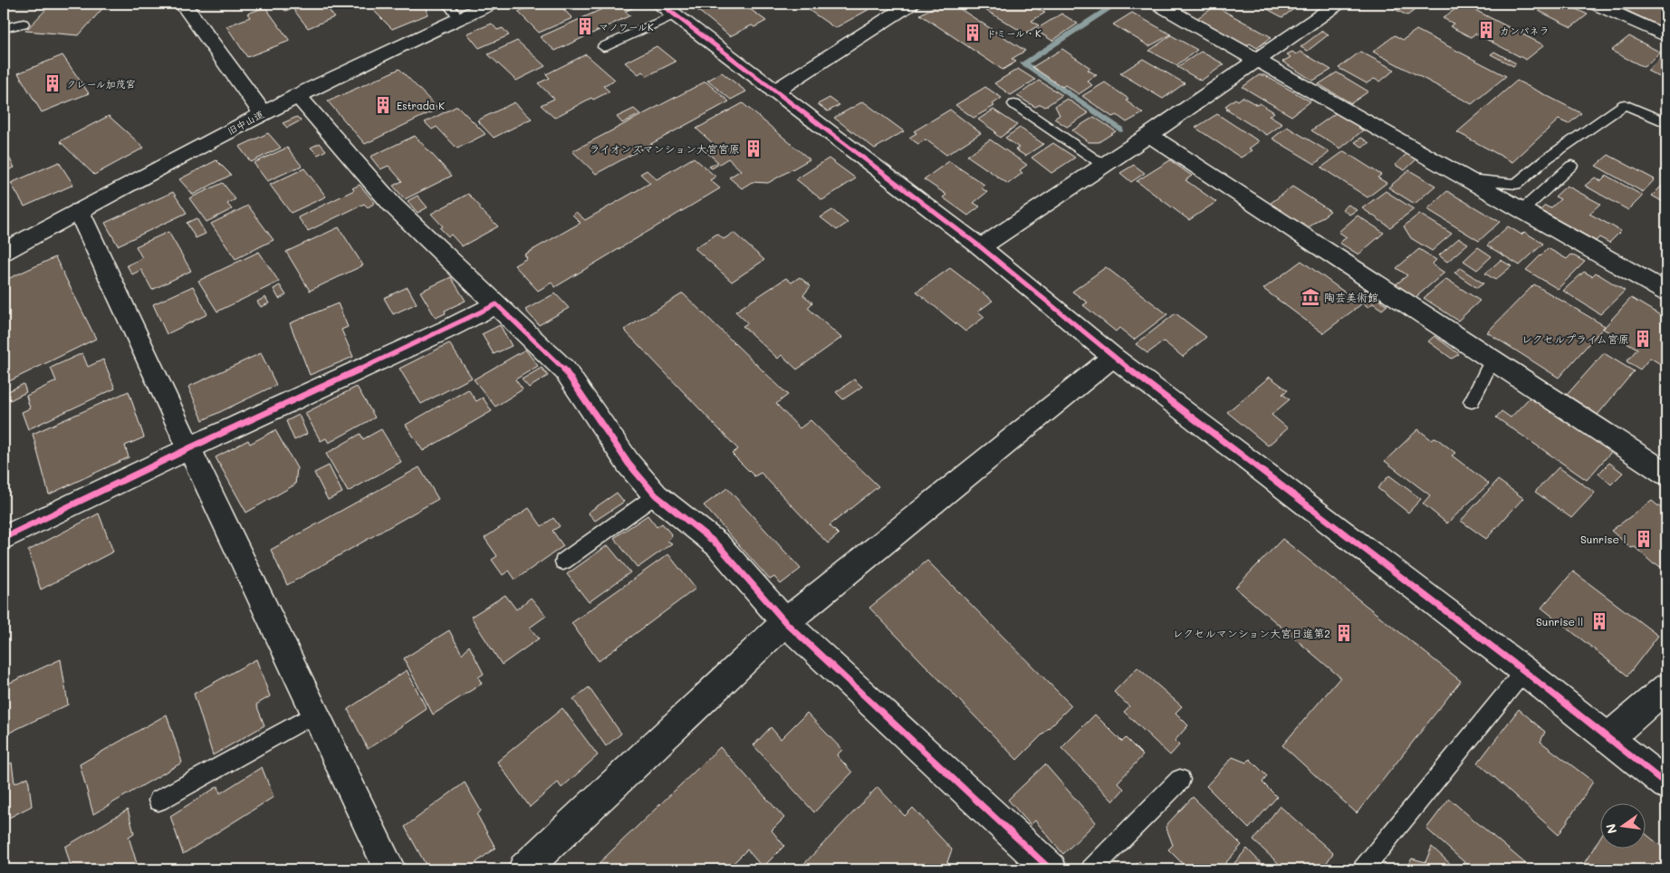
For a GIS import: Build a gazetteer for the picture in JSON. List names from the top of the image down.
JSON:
{
  "streets": {
    "street": ["旧中山道"]
  },
  "places": {
    "building": [
      "マノワールK",
      "カンパネラ",
      "ドミール・K",
      "クレール加茂宮",
      "Estrada K",
      "ライオンズマンション大宮宮原",
      "レクセルプライム宮原",
      "SunriseⅠ",
      "SunriseⅡ",
      "レクセルマンション大宮日進第2"
    ],
    "museum": ["陶芸美術館"]
  },
  "north": "left"
}
